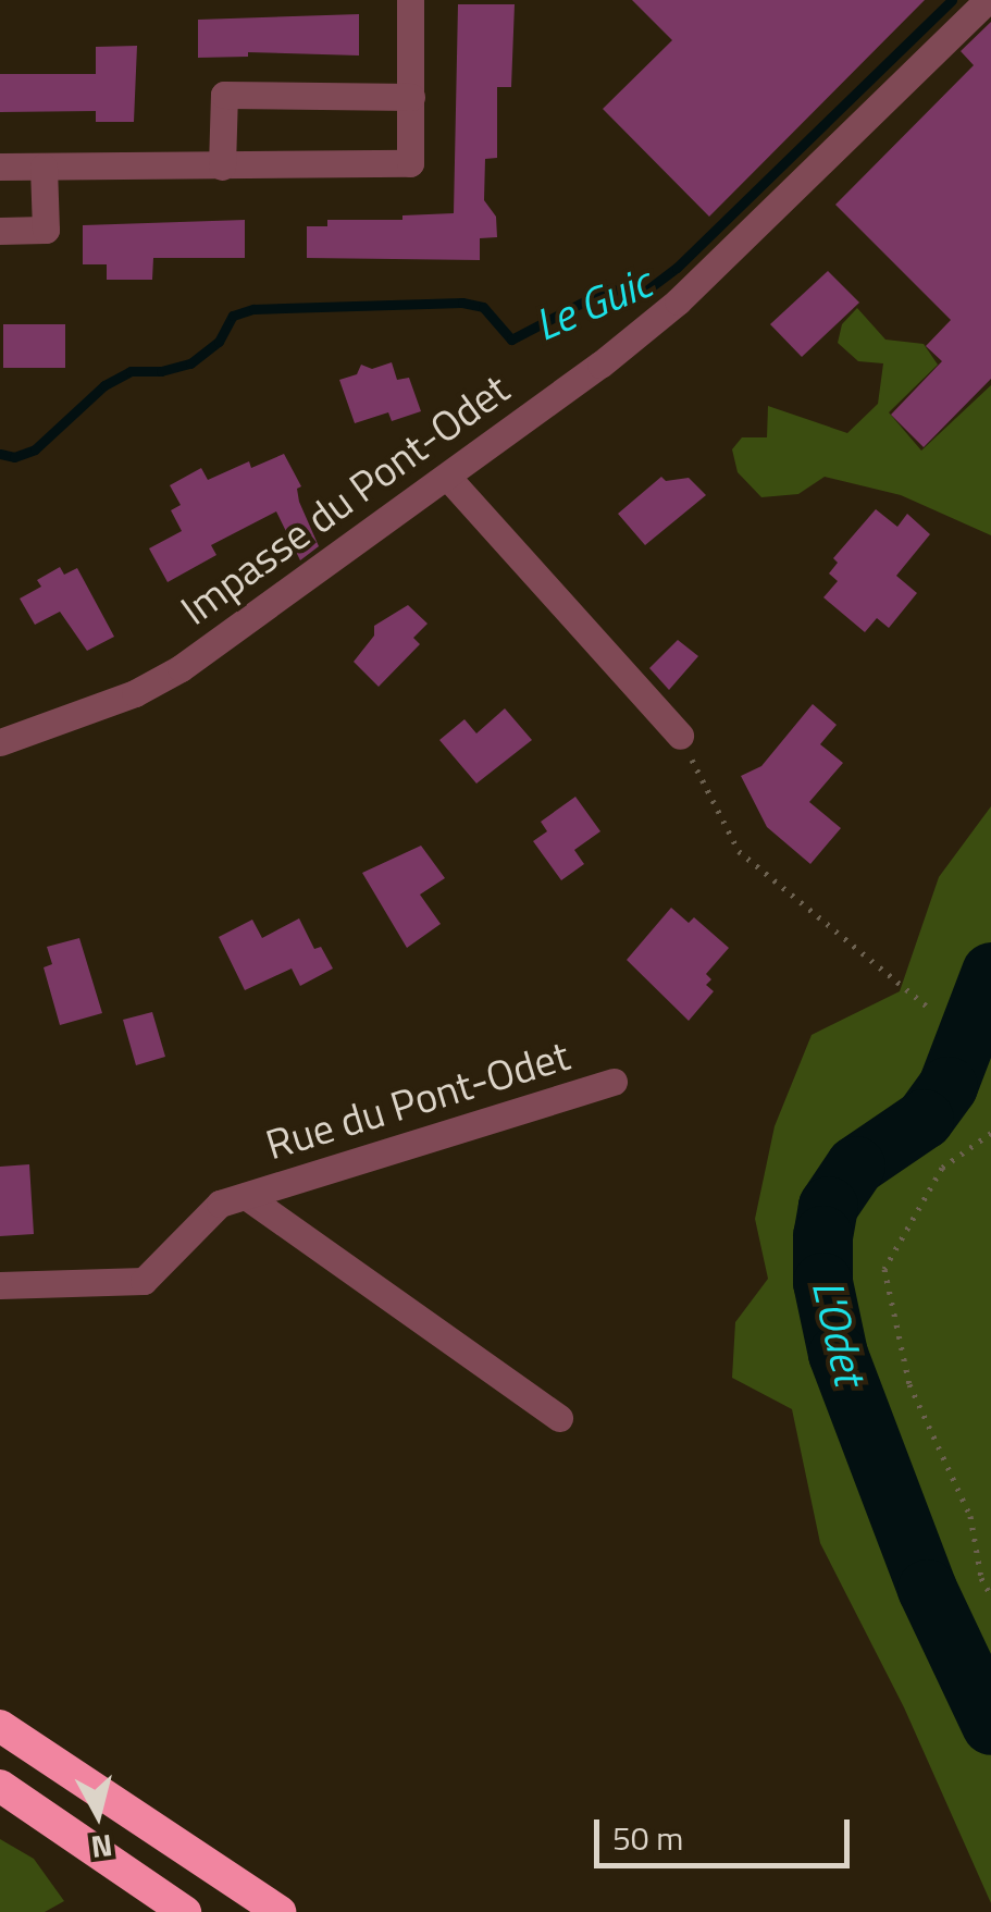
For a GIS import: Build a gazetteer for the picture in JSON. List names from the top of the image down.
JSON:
{
  "streets": {
    "street": ["Impasse du Pont-Odet", "Rue du Pont-Odet"]
  },
  "water": ["Le Guic", "L'Odet"],
  "scale_bar": "50 m",
  "north": "bottom"
}
